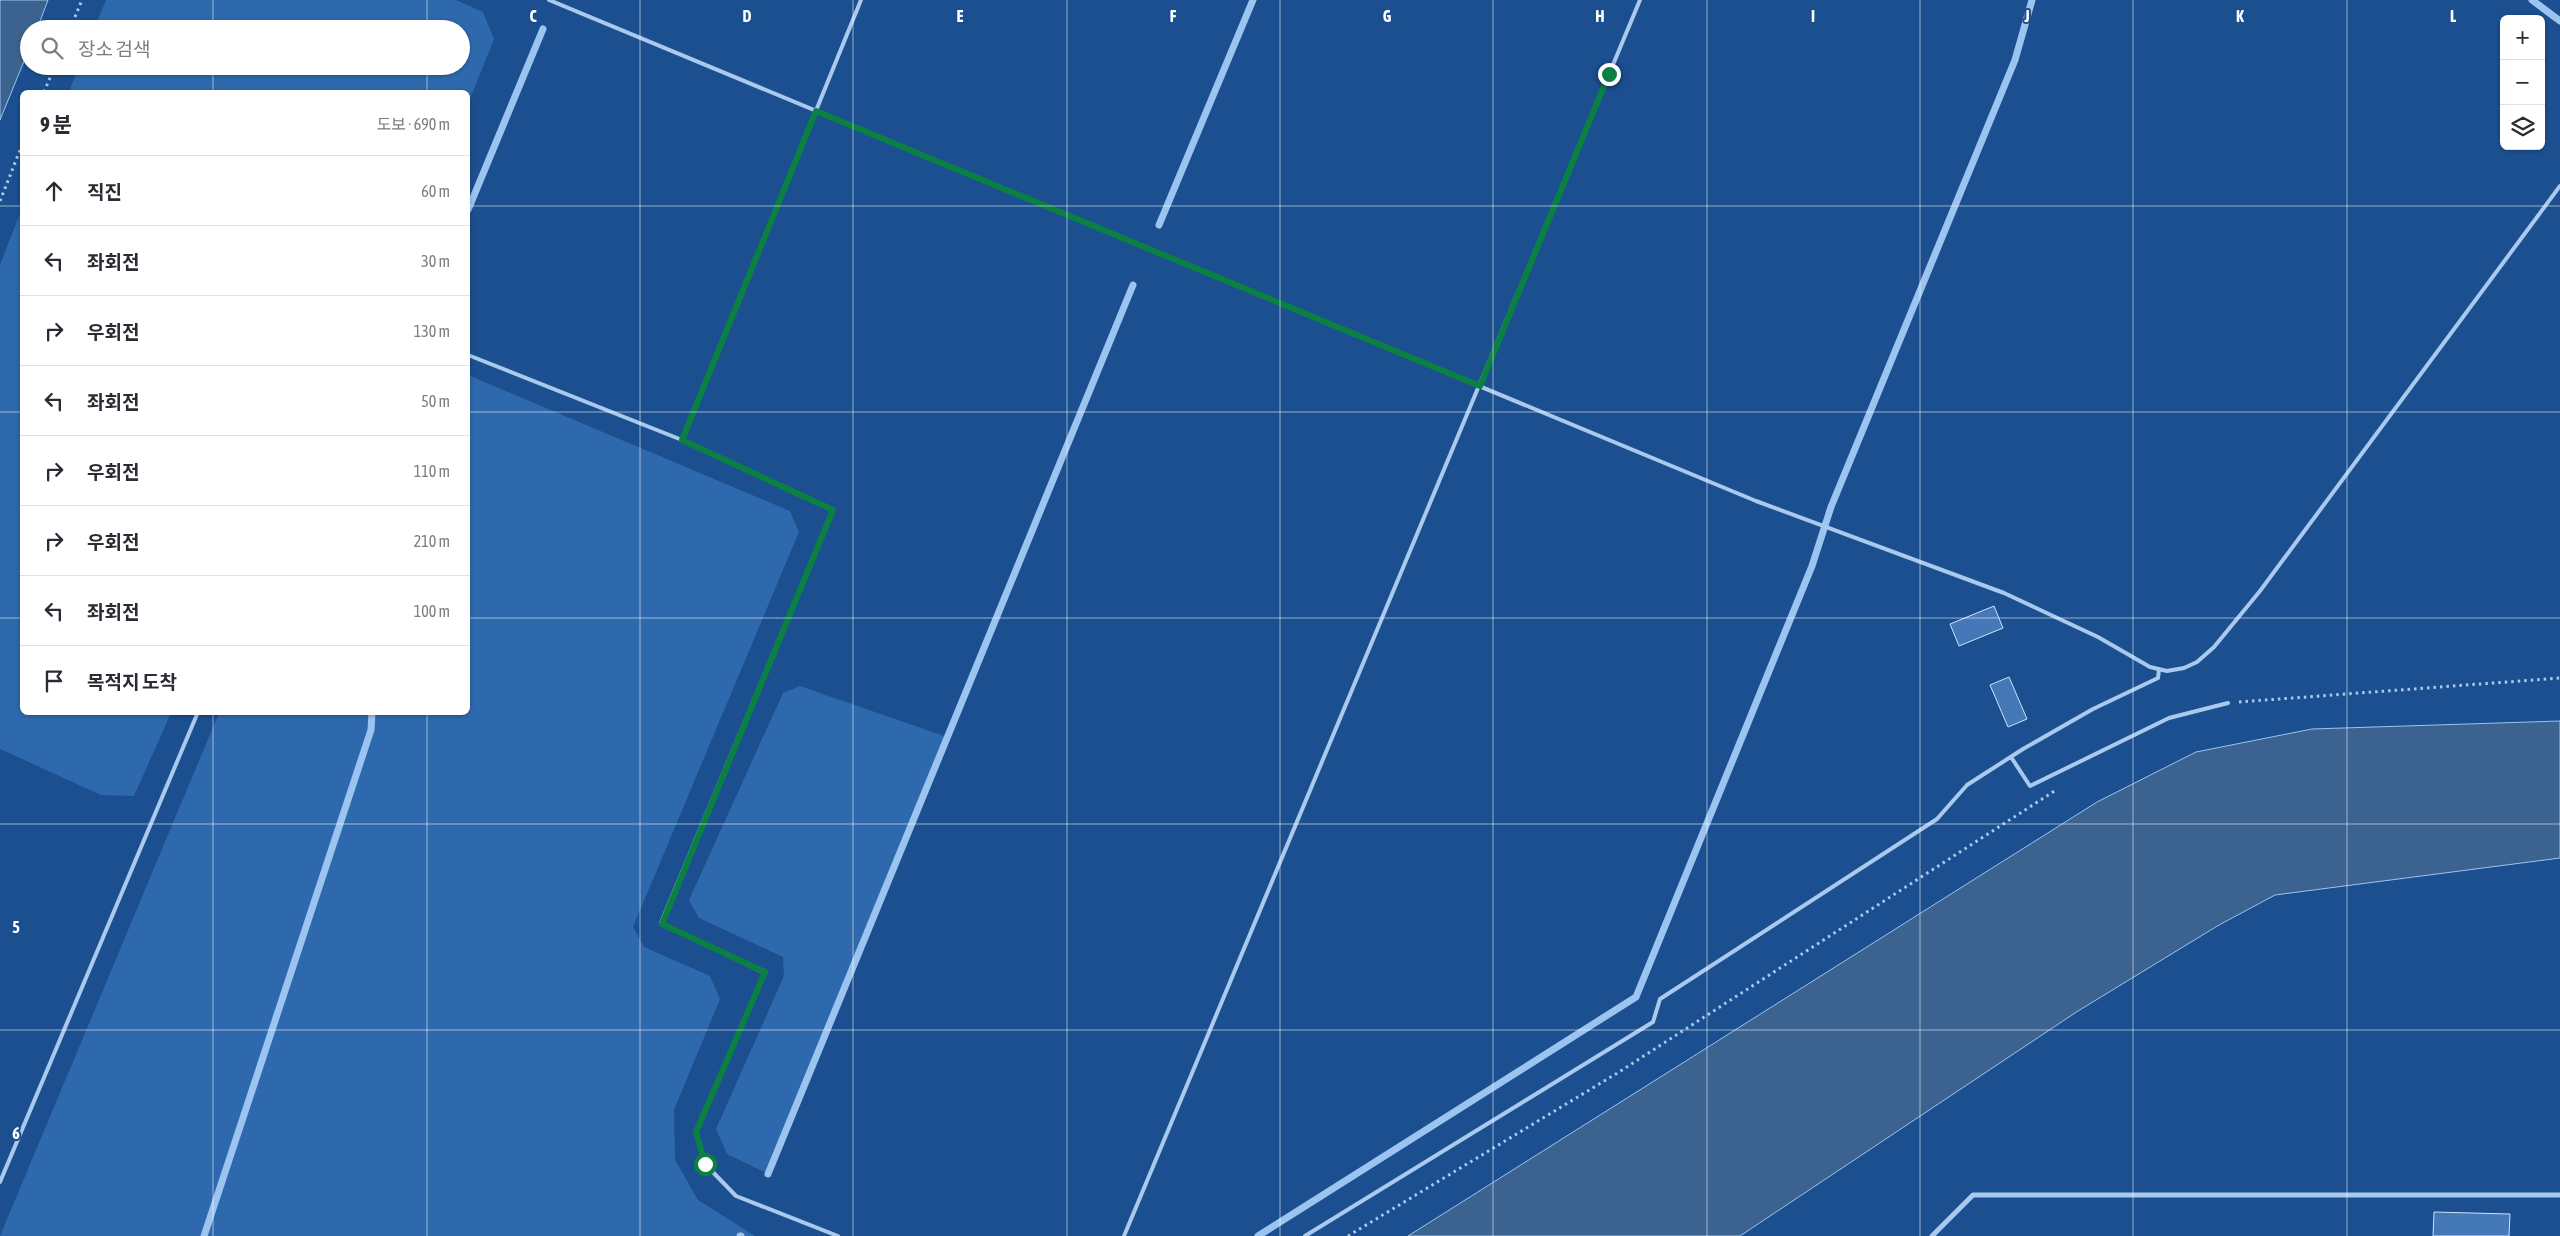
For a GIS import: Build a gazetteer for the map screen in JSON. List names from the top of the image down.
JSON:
{
  "page": {
    "map_buttons": ["+", "−"],
    "search": "장소 검색",
    "heading": ["9 분", "도보 · 690 m"],
    "list": [
      ["직진", "60 m"],
      ["좌회전", "30 m"],
      ["우회전", "130 m"],
      ["좌회전", "50 m"],
      ["우회전", "110 m"],
      ["우회전", "210 m"],
      ["좌회전", "100 m"],
      "목적지 도착"
    ]
  },
  "grid": {
    "columns": [
      "C",
      "D",
      "E",
      "F",
      "G",
      "H",
      "I",
      "J",
      "K",
      "L"
    ],
    "rows": ["5", "6"]
  }
}
